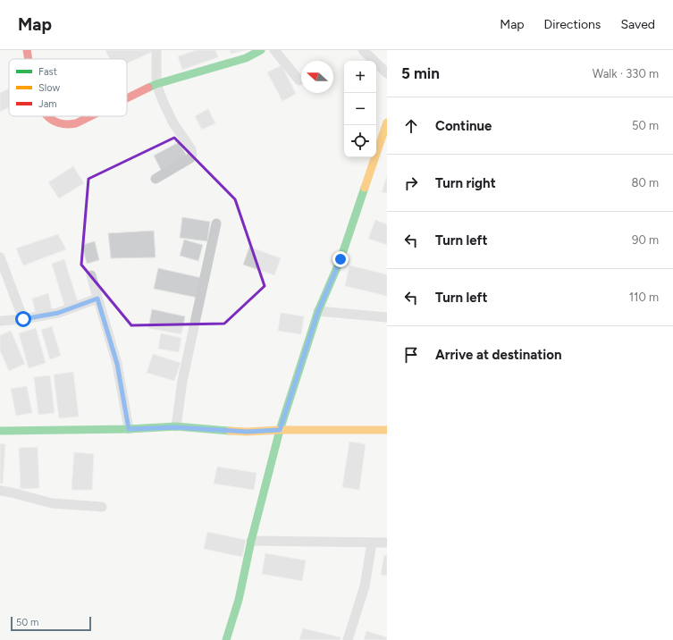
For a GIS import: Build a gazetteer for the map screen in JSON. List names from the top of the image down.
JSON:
{
  "legend": ["Fast", "Slow", "Jam"],
  "scale_bar": "50 m",
  "north": "left",
  "page": {
    "header": "Map",
    "nav": ["Map", "Directions", "Saved"],
    "heading": ["5 min", "Walk · 330 m"],
    "map_buttons": ["+", "−"],
    "list": [
      ["Continue", "50 m"],
      ["Turn right", "80 m"],
      ["Turn left", "90 m"],
      ["Turn left", "110 m"],
      "Arrive at destination"
    ],
    "scale": "50 m"
  }
}
